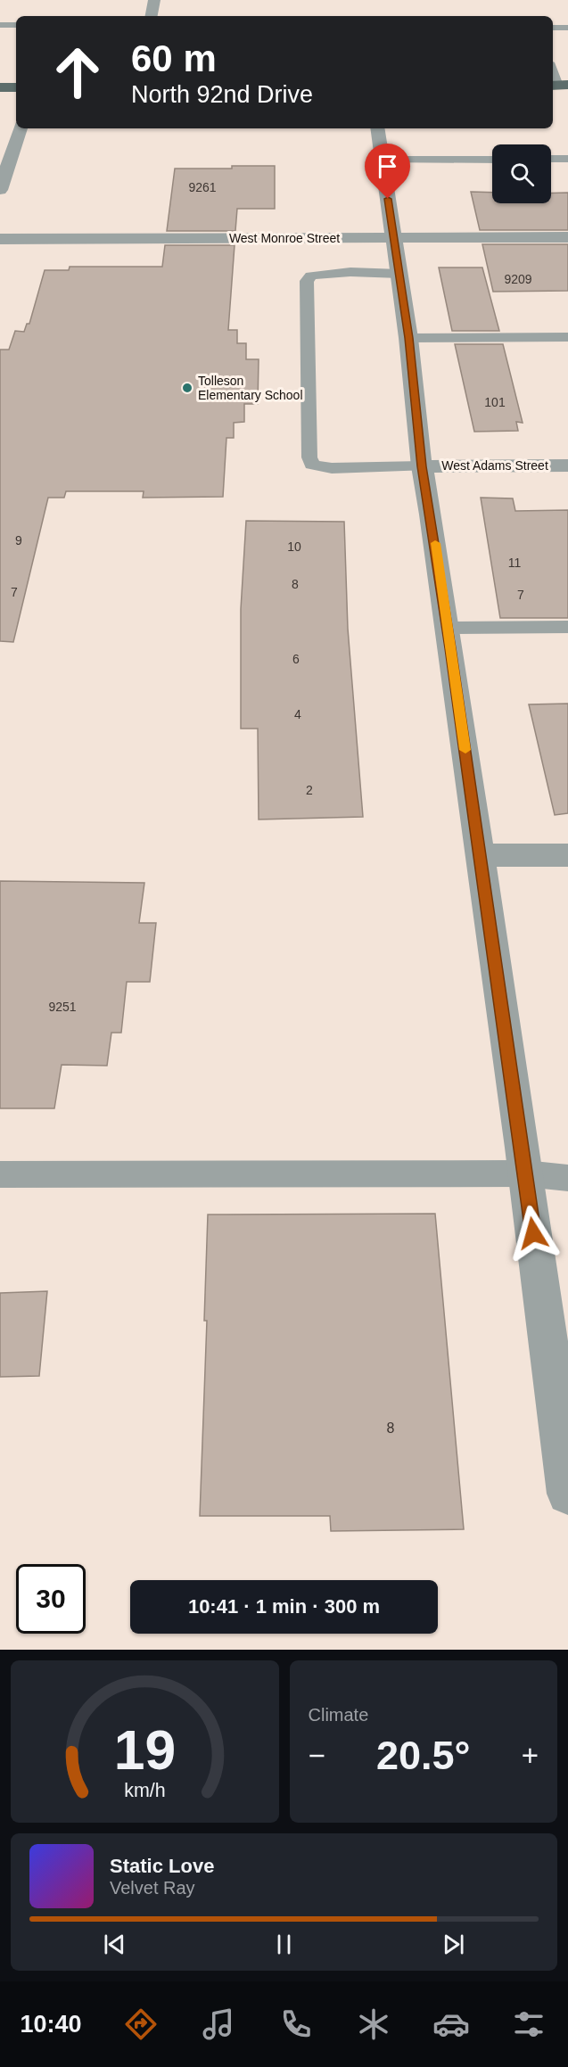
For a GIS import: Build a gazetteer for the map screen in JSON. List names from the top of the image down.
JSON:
{
  "streets": {
    "street": ["West Monroe Street", "West Adams Street"]
  },
  "places": ["Tolleson Elementary School"],
  "house_numbers": [
    "9261",
    "9209",
    "101",
    "9",
    "10",
    "11",
    "8",
    "7",
    "7",
    "6",
    "4",
    "2",
    "9251",
    "8"
  ],
  "page": {
    "turn": ["60 m", "North 92nd Drive"],
    "limit": "30",
    "trip": "10:41 · 1 min · 300 m",
    "tile": "Climate",
    "heat": ["−", "20.5°", "+"],
    "song": ["Static Love", "Velvet Ray"],
    "tabs": "10:40",
    "gauge": ["19", "km/h"]
  }
}
